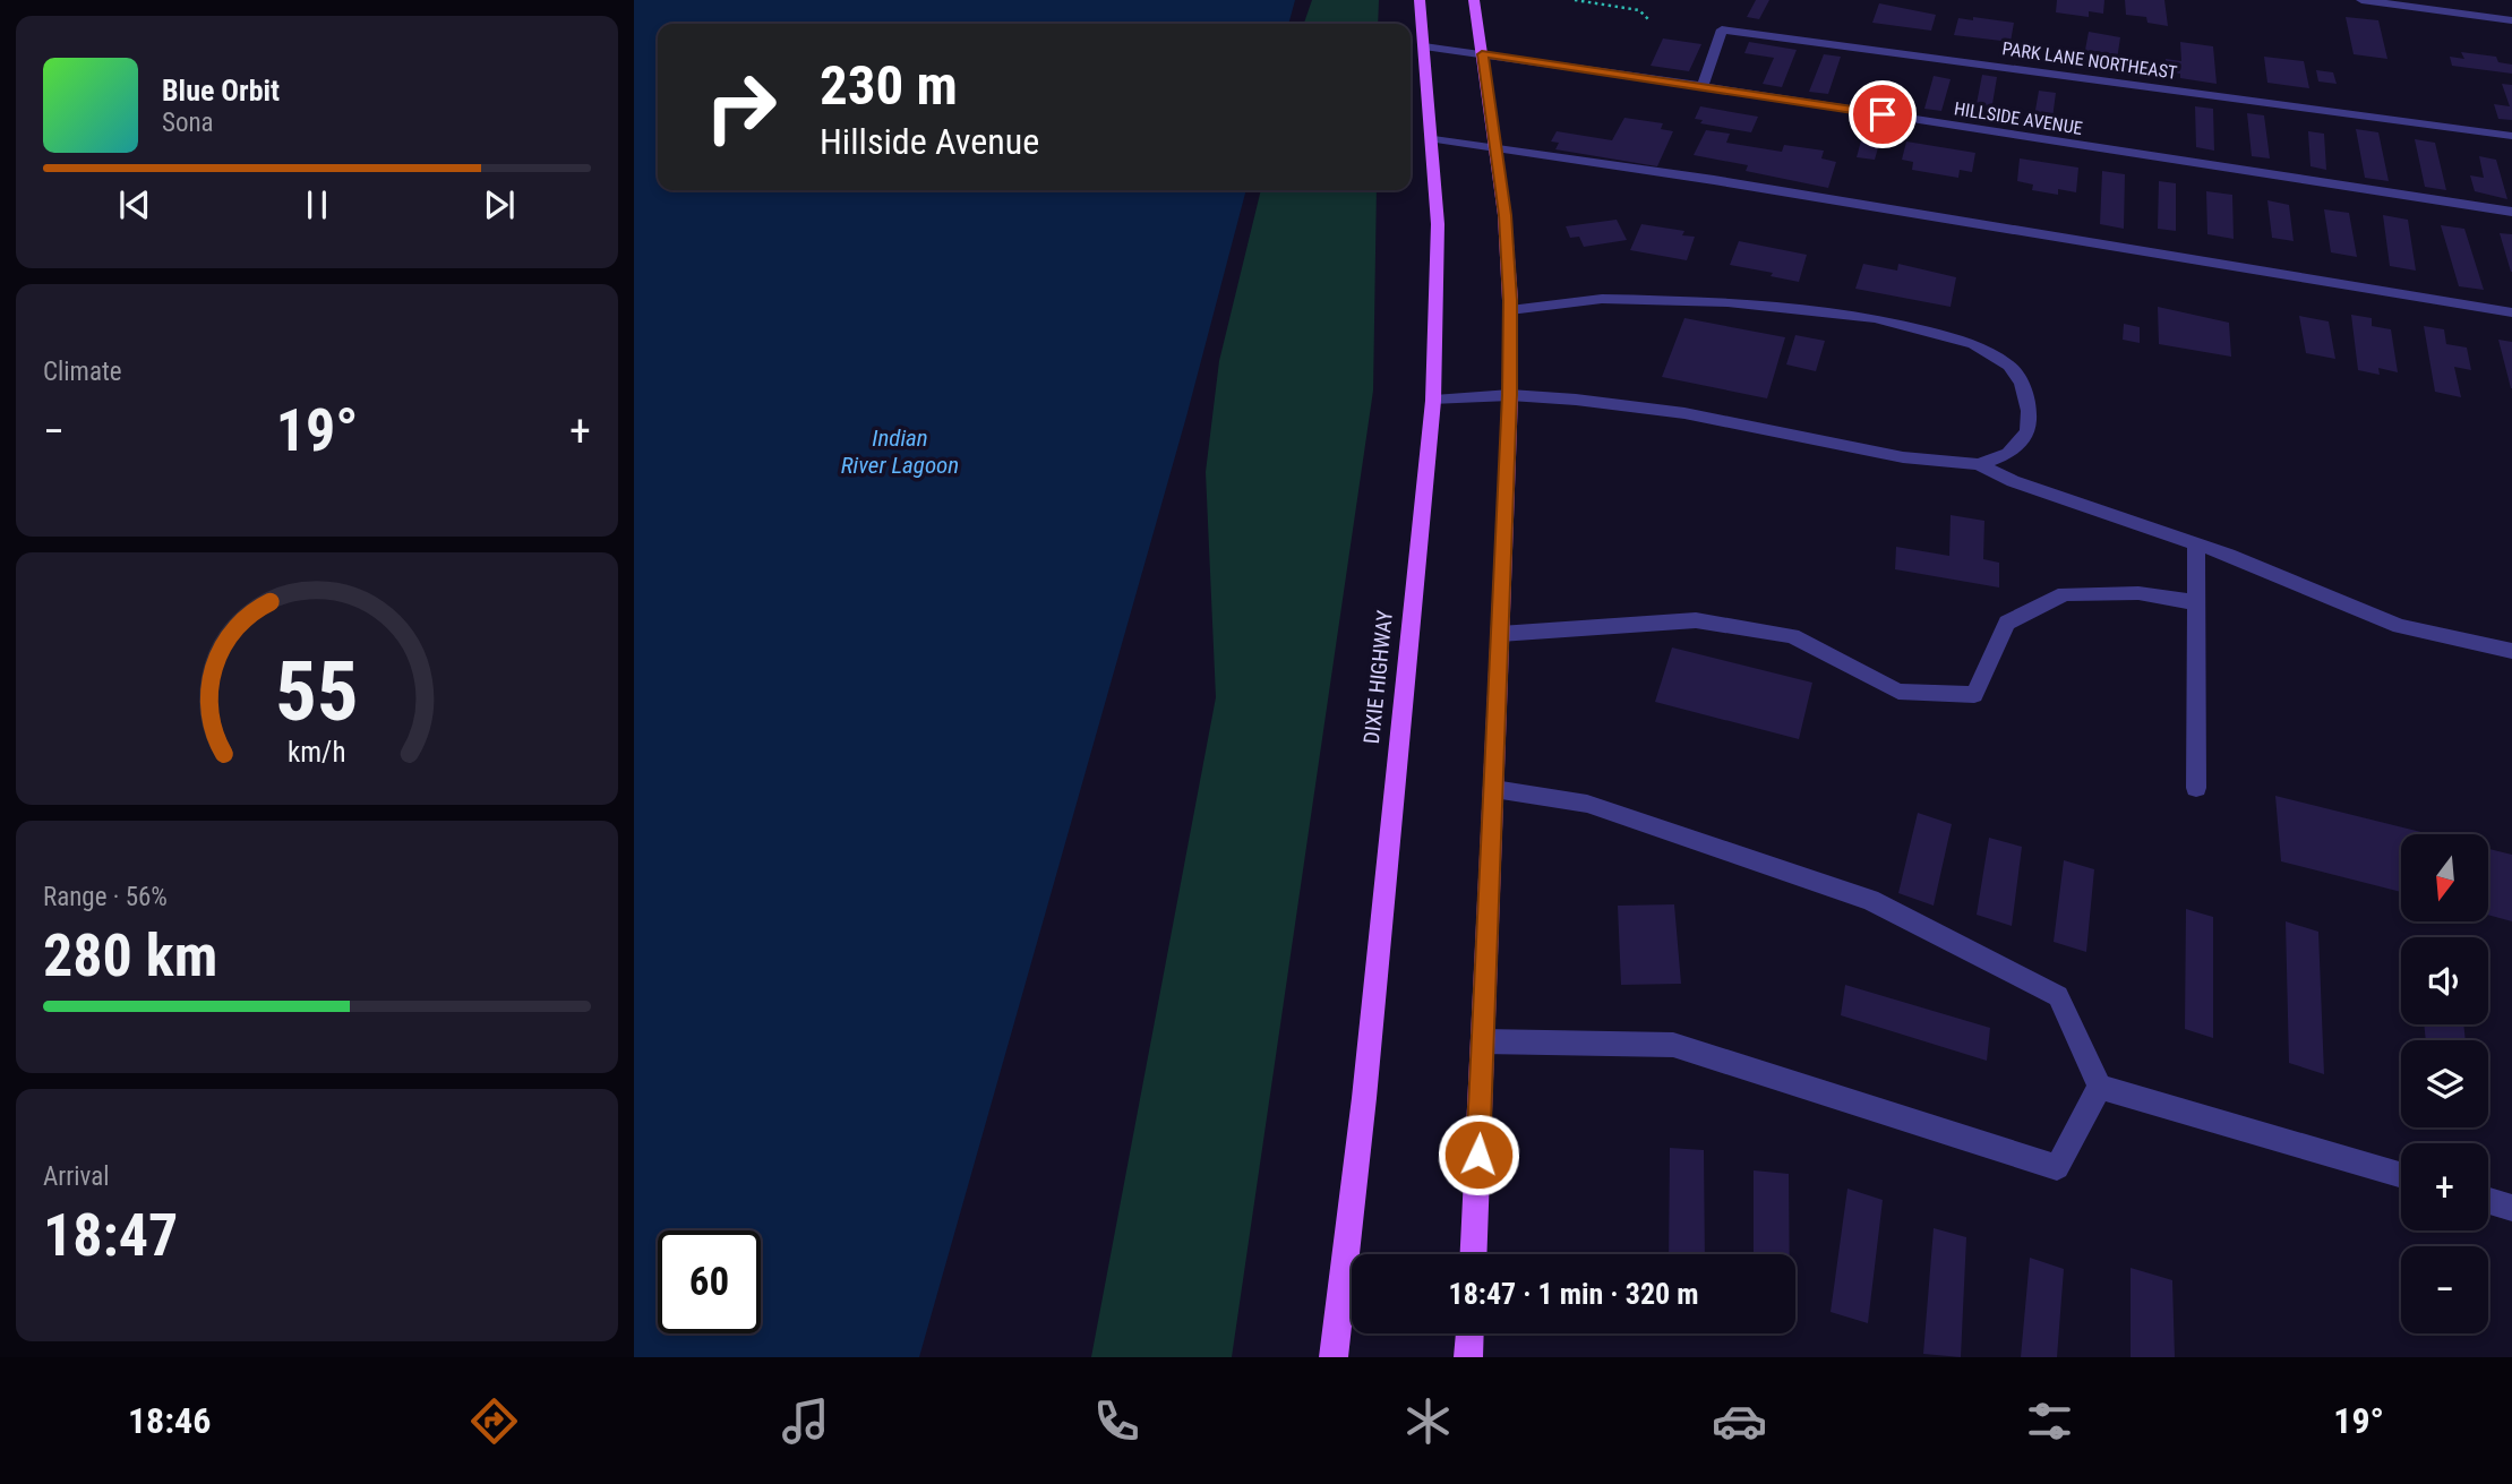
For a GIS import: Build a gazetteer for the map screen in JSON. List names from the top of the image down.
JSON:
{
  "streets": {
    "main road": ["DIXIE HIGHWAY"],
    "street": ["PARK LANE NORTHEAST", "HILLSIDE AVENUE"]
  },
  "crossings": [
    ["PARK LANE NORTHEAST", "HILLSIDE AVENUE"],
    ["HILLSIDE AVENUE", "DIXIE HIGHWAY"]
  ],
  "water": ["Indian River Lagoon"],
  "north": "bottom",
  "page": {
    "turn": ["230 m", "Hillside Avenue"],
    "song": ["Blue Orbit", "Sona"],
    "tile": [
      "Climate",
      ["Range · 56%", "280 km"],
      ["Arrival", "18:47"]
    ],
    "heat": ["−", "19°", "+"],
    "map_buttons": ["+", "−"],
    "limit": "60",
    "trip": "18:47 · 1 min · 320 m",
    "tabs": ["18:46", "19°"],
    "gauge": ["55", "km/h"]
  }
}
